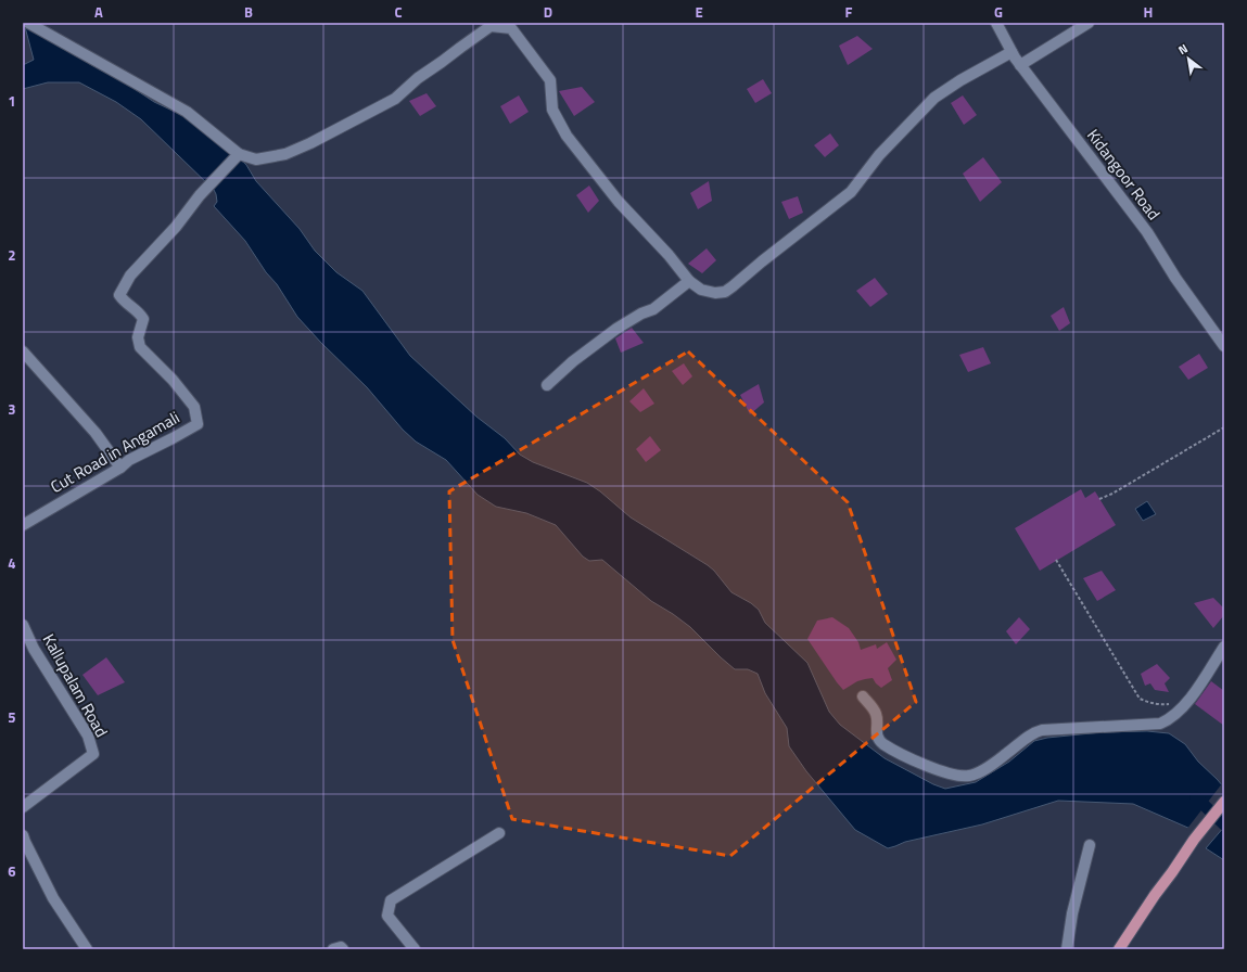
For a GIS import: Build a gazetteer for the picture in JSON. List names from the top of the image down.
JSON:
{
  "streets": {
    "street": ["Kidangoor Road", "Cut Road in Angamali", "Kallupalam Road"]
  },
  "north": "top left",
  "grid": {
    "columns": [
      "A",
      "B",
      "C",
      "D",
      "E",
      "F",
      "G",
      "H"
    ],
    "rows": [
      "1",
      "2",
      "3",
      "4",
      "5",
      "6"
    ]
  }
}
